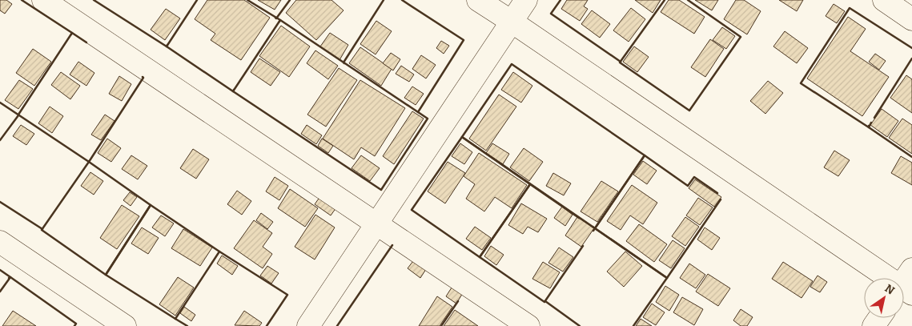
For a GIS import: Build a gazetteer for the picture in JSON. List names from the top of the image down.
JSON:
{
  "north": "top right"
}
